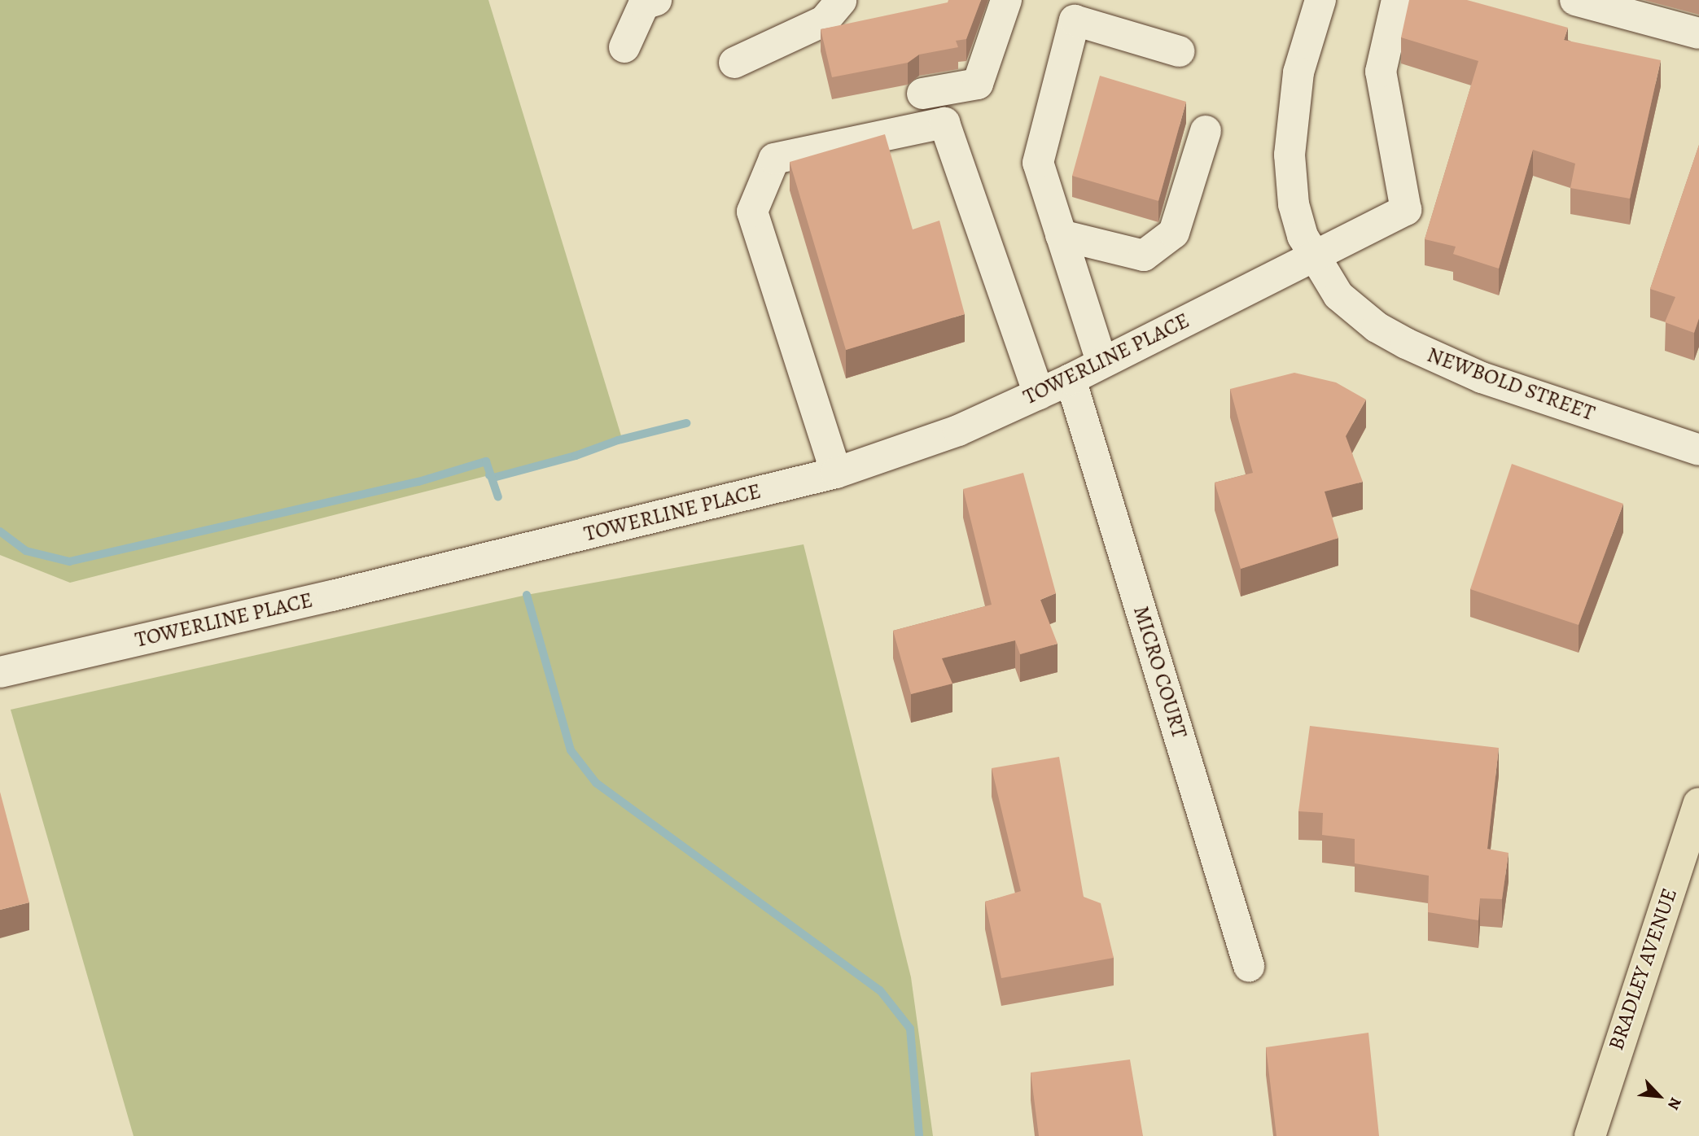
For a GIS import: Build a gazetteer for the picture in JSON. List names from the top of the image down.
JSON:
{
  "streets": {
    "main road": ["BRADLEY AVENUE"],
    "street": ["TOWERLINE PLACE", "NEWBOLD STREET", "MICRO COURT"]
  },
  "crossings": [
    ["TOWERLINE PLACE", "NEWBOLD STREET"],
    ["TOWERLINE PLACE", "MICRO COURT"]
  ],
  "north": "bottom right"
}
